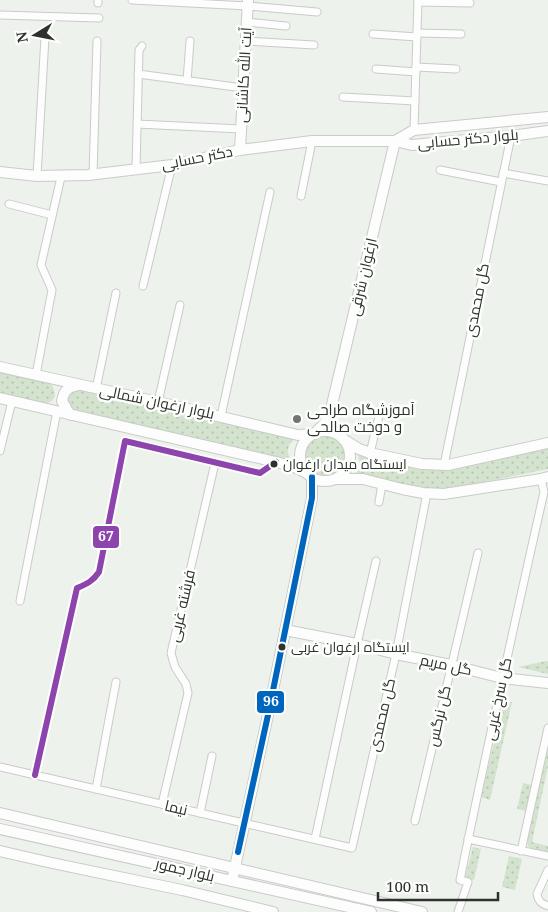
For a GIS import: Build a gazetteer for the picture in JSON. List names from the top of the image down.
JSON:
{
  "streets": {
    "street": [
      "آیت الله کاشانی",
      "بلوار دکتر حسابی",
      "دکتر حسابی",
      "ارغوان شرقی",
      "گل محمدی",
      "بلوار ارغوان شمالی",
      "فرشته غربی",
      "گل مریم",
      "گل سرخ غربی",
      "گل نرگس",
      "نیما",
      "بلوار جمور"
    ]
  },
  "crossings": [
    ["آیت الله کاشانی", "دکتر حسابی"],
    ["بلوار دکتر حسابی", "دکتر حسابی"],
    ["بلوار دکتر حسابی", "ارغوان شرقی"],
    ["بلوار دکتر حسابی", "گل محمدی"],
    ["دکتر حسابی", "ارغوان شرقی"],
    ["گل محمدی", "گل مریم"],
    ["گل محمدی", "نیما"],
    ["فرشته غربی", "نیما"],
    ["گل مریم", "گل سرخ غربی"],
    ["گل مریم", "گل نرگس"]
  ],
  "places": ["آموزشگاه طراحی و دوخت صالحی", "ایستگاه میدان ارغوان", "ایستگاه ارغوان غربی"],
  "lines": ["transit line 67", "transit line 96"],
  "scale_bar": "100 m",
  "north": "left"
}
